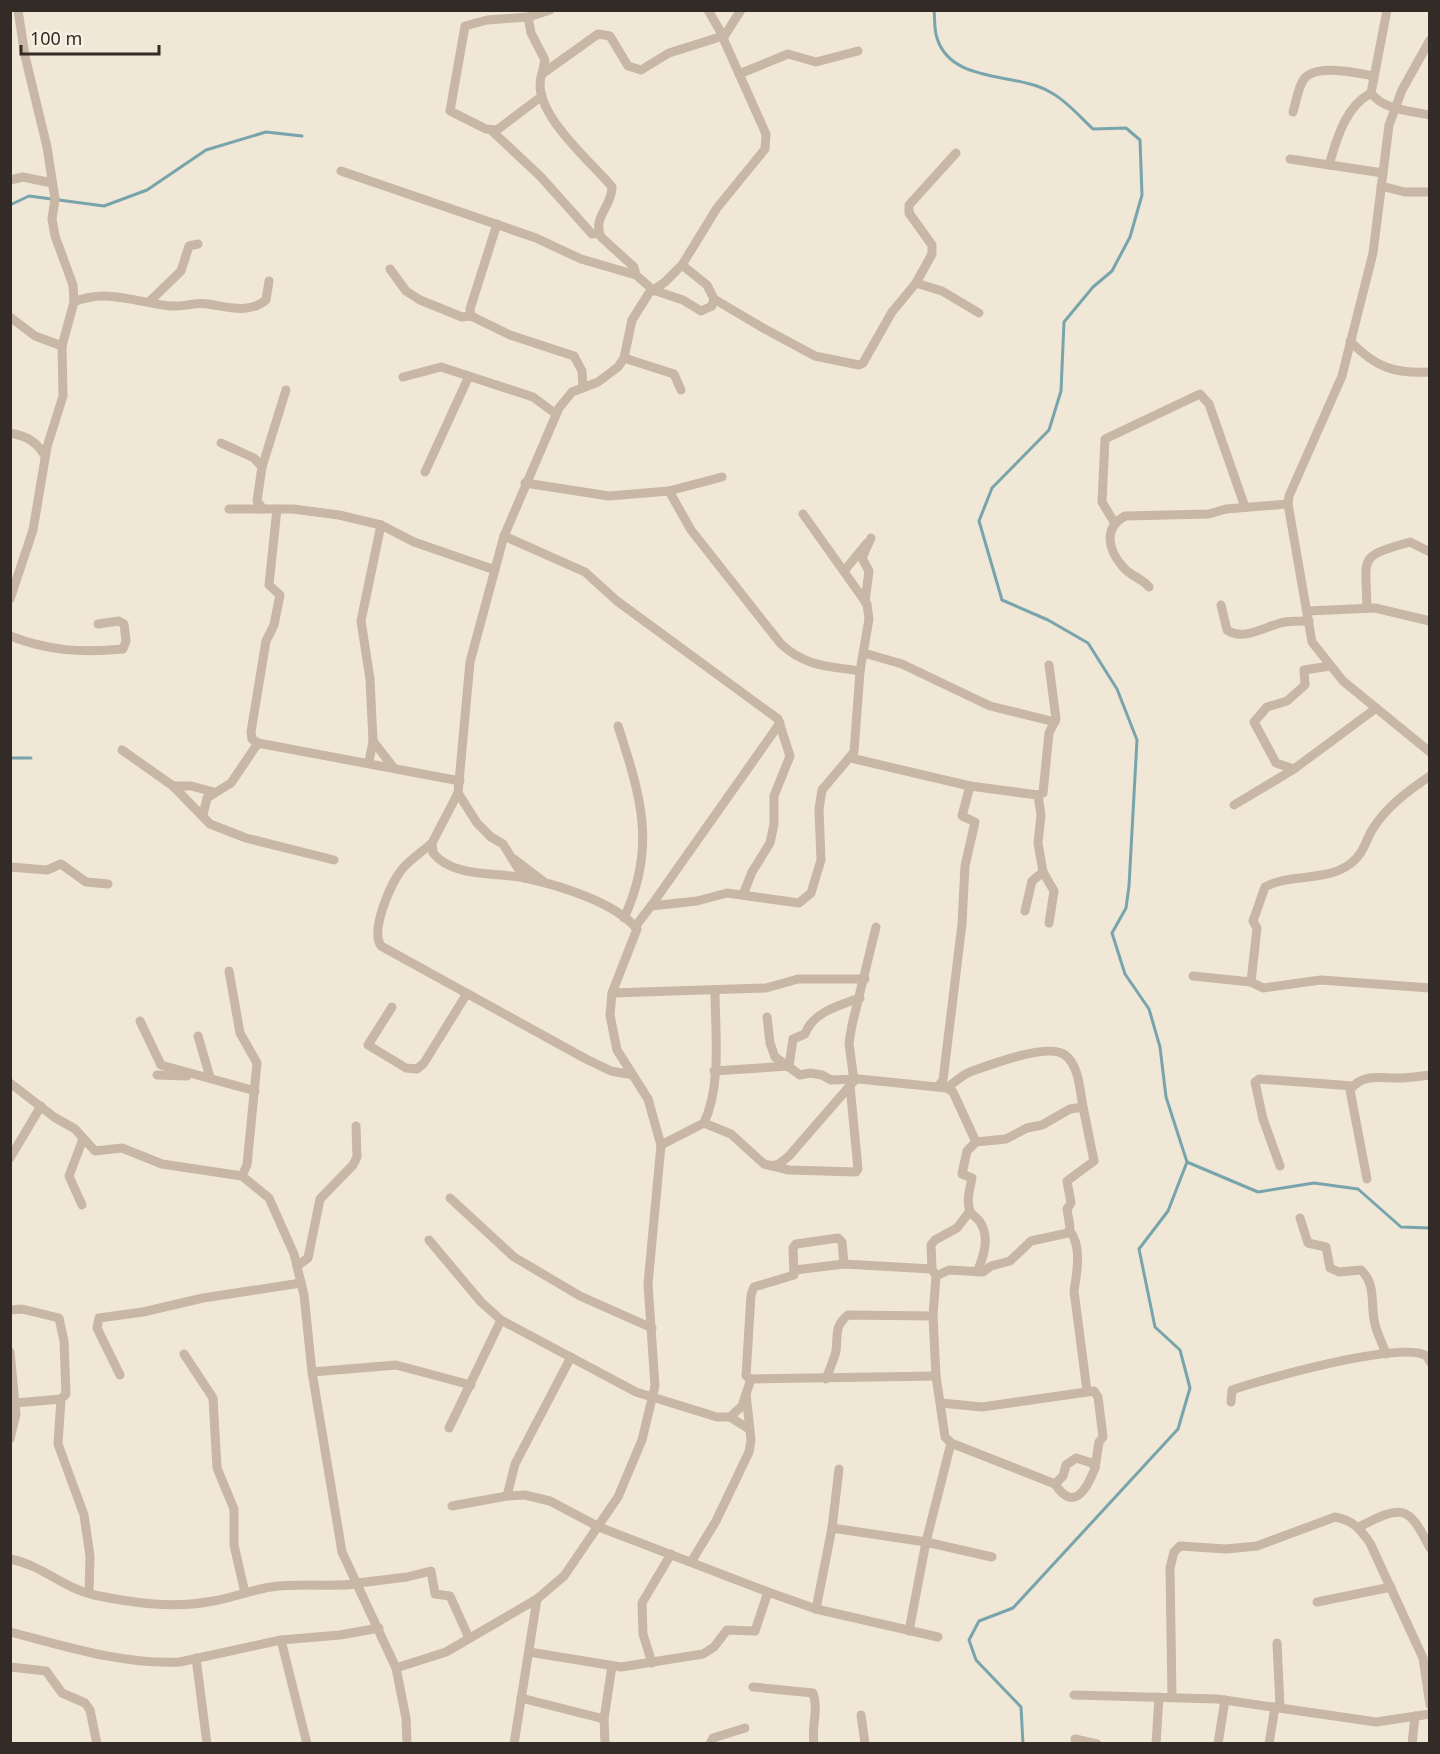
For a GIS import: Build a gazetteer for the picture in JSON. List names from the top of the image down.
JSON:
{
  "scale_bar": "100 m"
}
